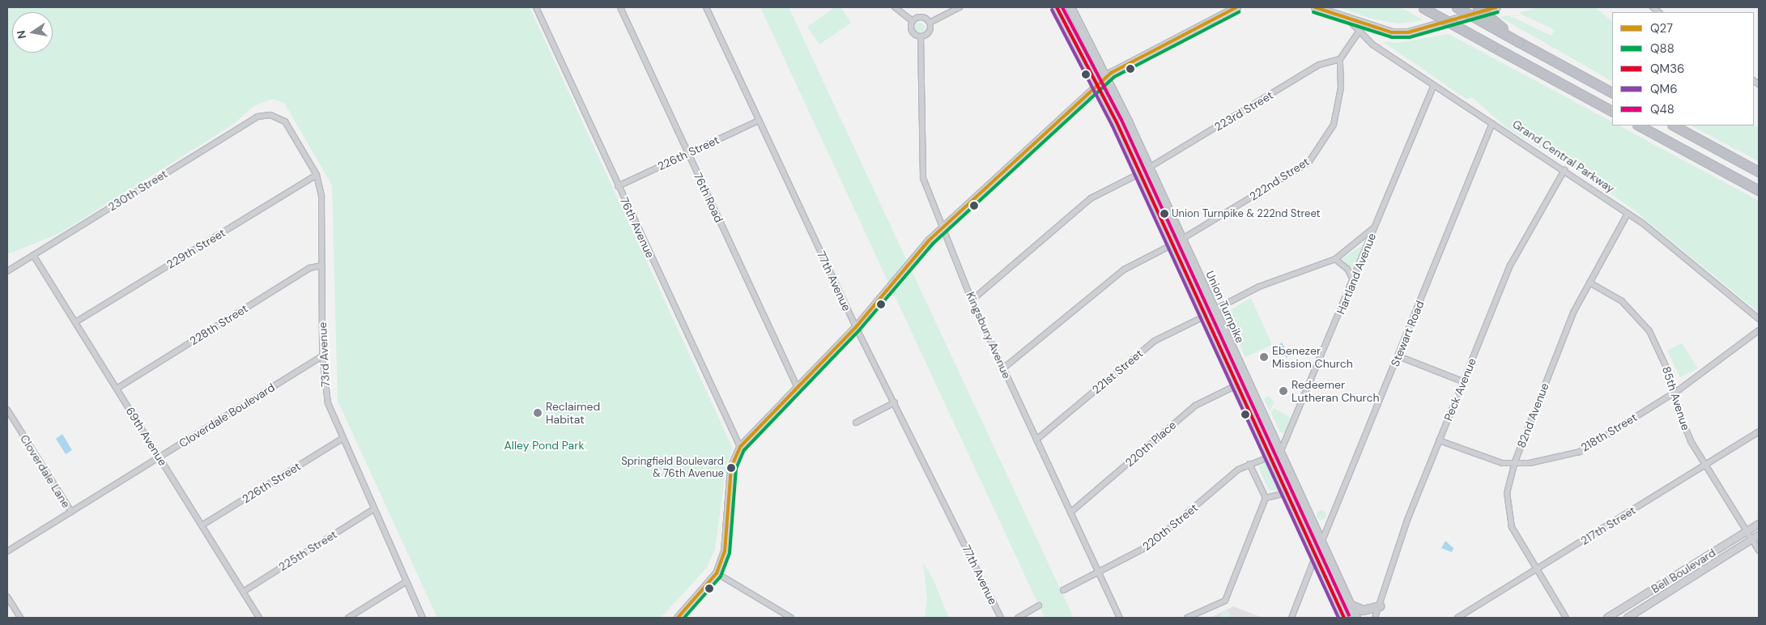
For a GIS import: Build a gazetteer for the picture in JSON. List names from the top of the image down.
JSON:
{
  "streets": {
    "main road": ["Union Turnpike"],
    "street": [
      "223rd Street",
      "226th Street",
      "Grand Central Parkway",
      "222nd Street",
      "230th Street",
      "76th Road",
      "76th Avenue",
      "229th Street",
      "Hartland Avenue",
      "77th Avenue",
      "228th Street",
      "Stewart Road",
      "Kingsbury Avenue",
      "73rd Avenue",
      "221st Street",
      "Peck Avenue",
      "85th Avenue",
      "Cloverdale Boulevard",
      "82nd Avenue",
      "218th Street",
      "69th Avenue",
      "220th Place",
      "Cloverdale Lane",
      "217th Street",
      "220th Street",
      "225th Street",
      "Bell Boulevard"
    ]
  },
  "crossings": [
    ["223rd Street", "222nd Street"],
    ["223rd Street", "Union Turnpike"],
    ["226th Street", "76th Road"],
    ["226th Street", "76th Avenue"],
    ["226th Street", "77th Avenue"],
    ["226th Street", "73rd Avenue"],
    ["226th Street", "69th Avenue"],
    ["Grand Central Parkway", "Hartland Avenue"],
    ["Grand Central Parkway", "Stewart Road"],
    ["Grand Central Parkway", "Peck Avenue"],
    ["Grand Central Parkway", "82nd Avenue"],
    ["222nd Street", "Union Turnpike"],
    ["230th Street", "73rd Avenue"],
    ["230th Street", "69th Avenue"],
    ["229th Street", "73rd Avenue"],
    ["229th Street", "69th Avenue"],
    ["Hartland Avenue", "Union Turnpike"],
    ["Union Turnpike", "Stewart Road"],
    ["Union Turnpike", "221st Street"],
    ["Union Turnpike", "220th Place"],
    ["Union Turnpike", "220th Street"],
    ["228th Street", "73rd Avenue"],
    ["228th Street", "69th Avenue"],
    ["Kingsbury Avenue", "221st Street"],
    ["Kingsbury Avenue", "220th Place"],
    ["Kingsbury Avenue", "220th Street"],
    ["73rd Avenue", "Cloverdale Boulevard"],
    ["73rd Avenue", "225th Street"],
    ["Peck Avenue", "218th Street"],
    ["85th Avenue", "82nd Avenue"],
    ["85th Avenue", "218th Street"],
    ["85th Avenue", "217th Street"],
    ["85th Avenue", "Bell Boulevard"],
    ["Cloverdale Boulevard", "69th Avenue"],
    ["Cloverdale Boulevard", "Cloverdale Lane"],
    ["82nd Avenue", "218th Street"],
    ["82nd Avenue", "217th Street"],
    ["69th Avenue", "225th Street"]
  ],
  "parks": ["Alley Pond Park"],
  "places": [
    "Union Turnpike & 222nd Street",
    "Ebenezer Mission Church",
    "Redeemer Lutheran Church",
    "Reclaimed Habitat",
    "Springfield Boulevard & 76th Avenue"
  ],
  "lines": [
    "transit line Q27",
    "transit line QM36",
    "transit line Q48",
    "transit line QM6",
    "transit line Q88"
  ],
  "legend": [
    "Q27",
    "Q88",
    "QM36",
    "QM6",
    "Q48"
  ],
  "north": "left"
}
